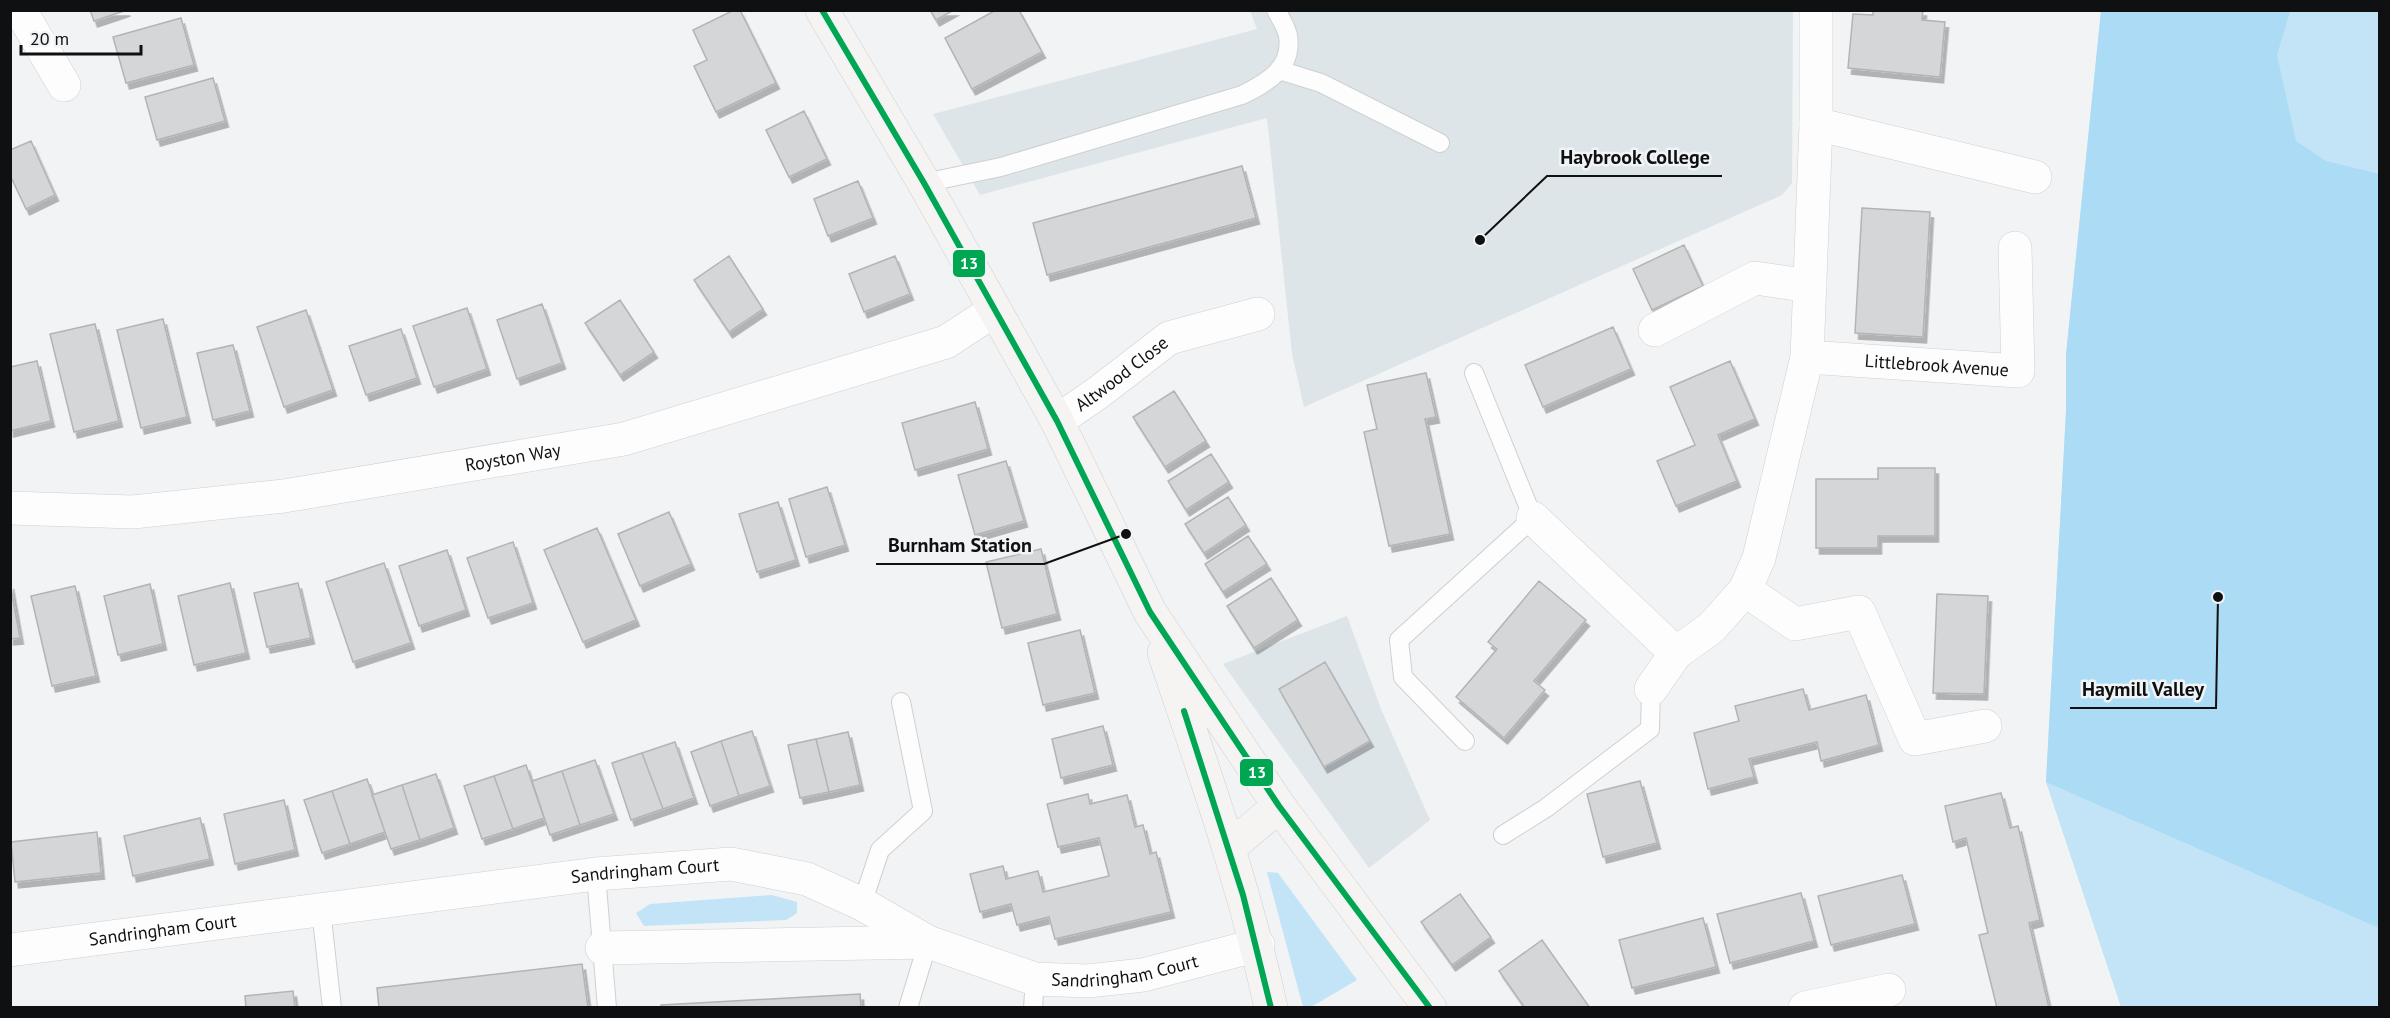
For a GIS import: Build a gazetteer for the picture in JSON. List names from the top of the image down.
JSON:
{
  "streets": {
    "street": [
      "Littlebrook Avenue",
      "Altwood Close",
      "Royston Way",
      "Sandringham Court"
    ]
  },
  "places": ["Haybrook College", "Burnham Station", "Haymill Valley"],
  "lines": ["transit line 13"],
  "scale_bar": "20 m"
}
